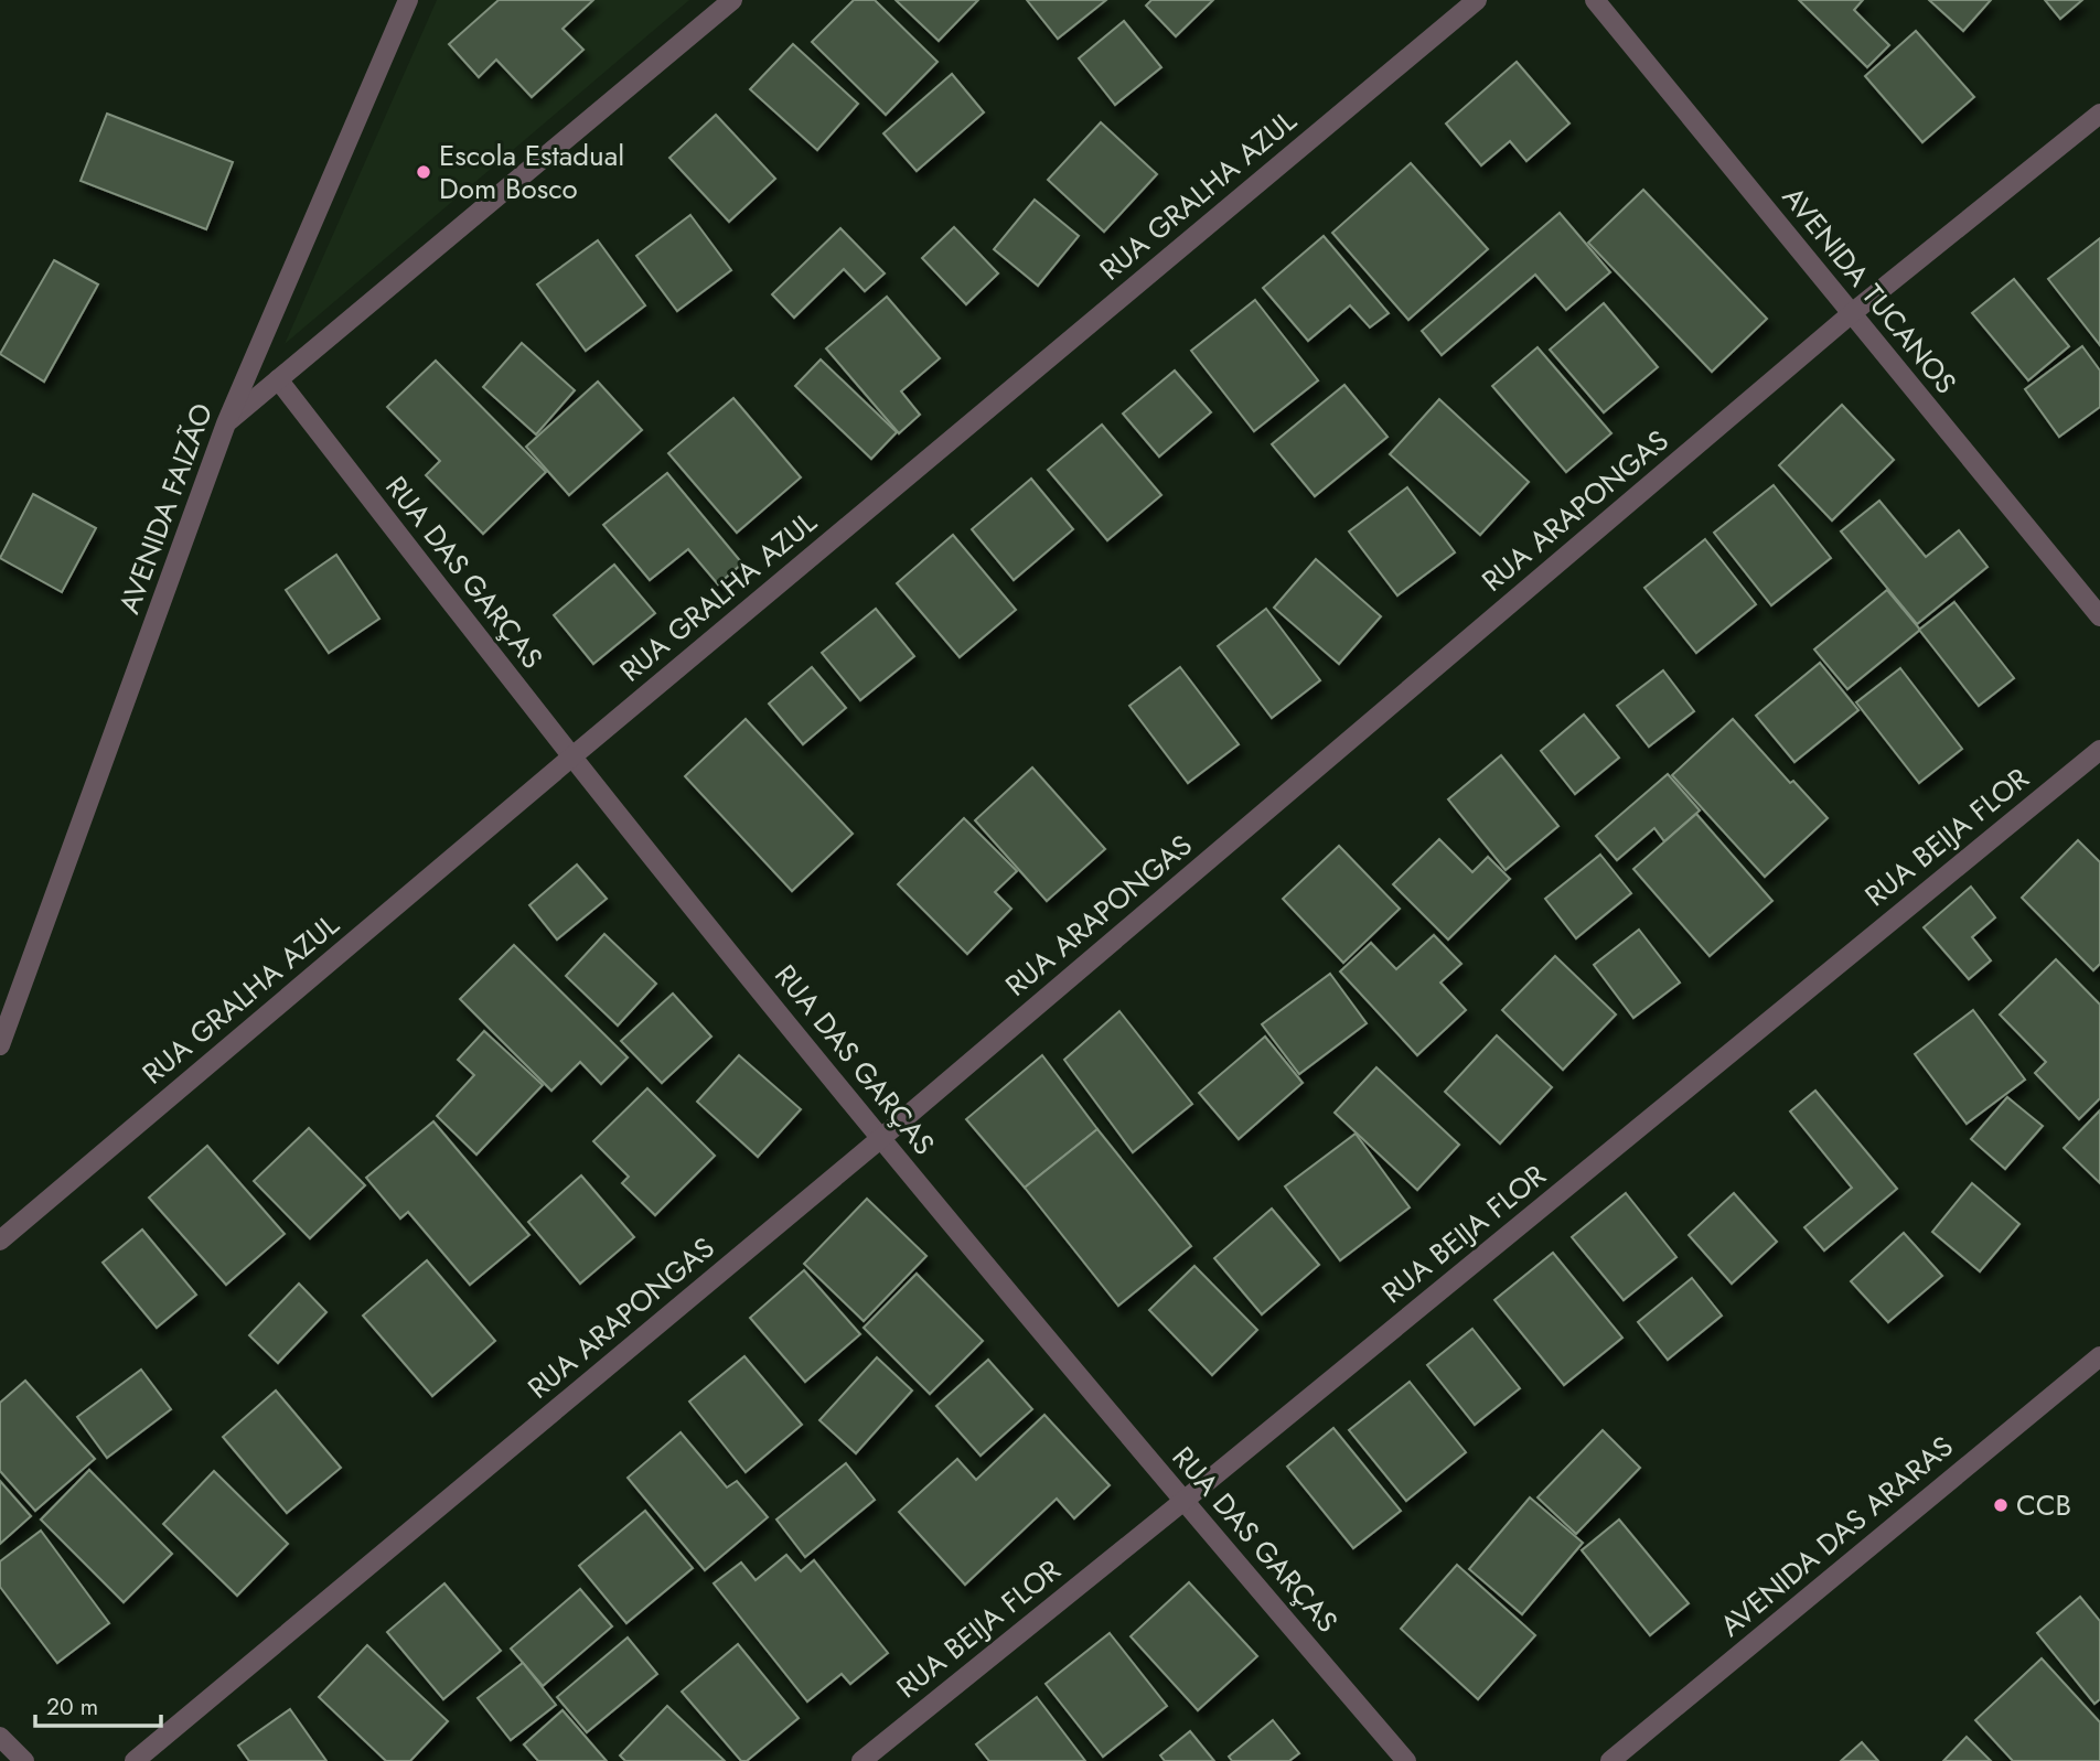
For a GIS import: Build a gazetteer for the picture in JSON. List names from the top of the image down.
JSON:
{
  "streets": {
    "street": [
      "RUA GRALHA AZUL",
      "AVENIDA TUCANOS",
      "AVENIDA FAIZÃO",
      "RUA ARAPONGAS",
      "RUA DAS GARÇAS",
      "RUA BEIJA FLOR",
      "AVENIDA DAS ARARAS"
    ]
  },
  "crossings": [
    ["RUA GRALHA AZUL", "RUA DAS GARÇAS"],
    ["AVENIDA TUCANOS", "RUA ARAPONGAS"],
    ["RUA ARAPONGAS", "RUA DAS GARÇAS"],
    ["RUA DAS GARÇAS", "RUA BEIJA FLOR"]
  ],
  "places": ["Escola Estadual Dom Bosco", "CCB"],
  "scale_bar": "20 m"
}
